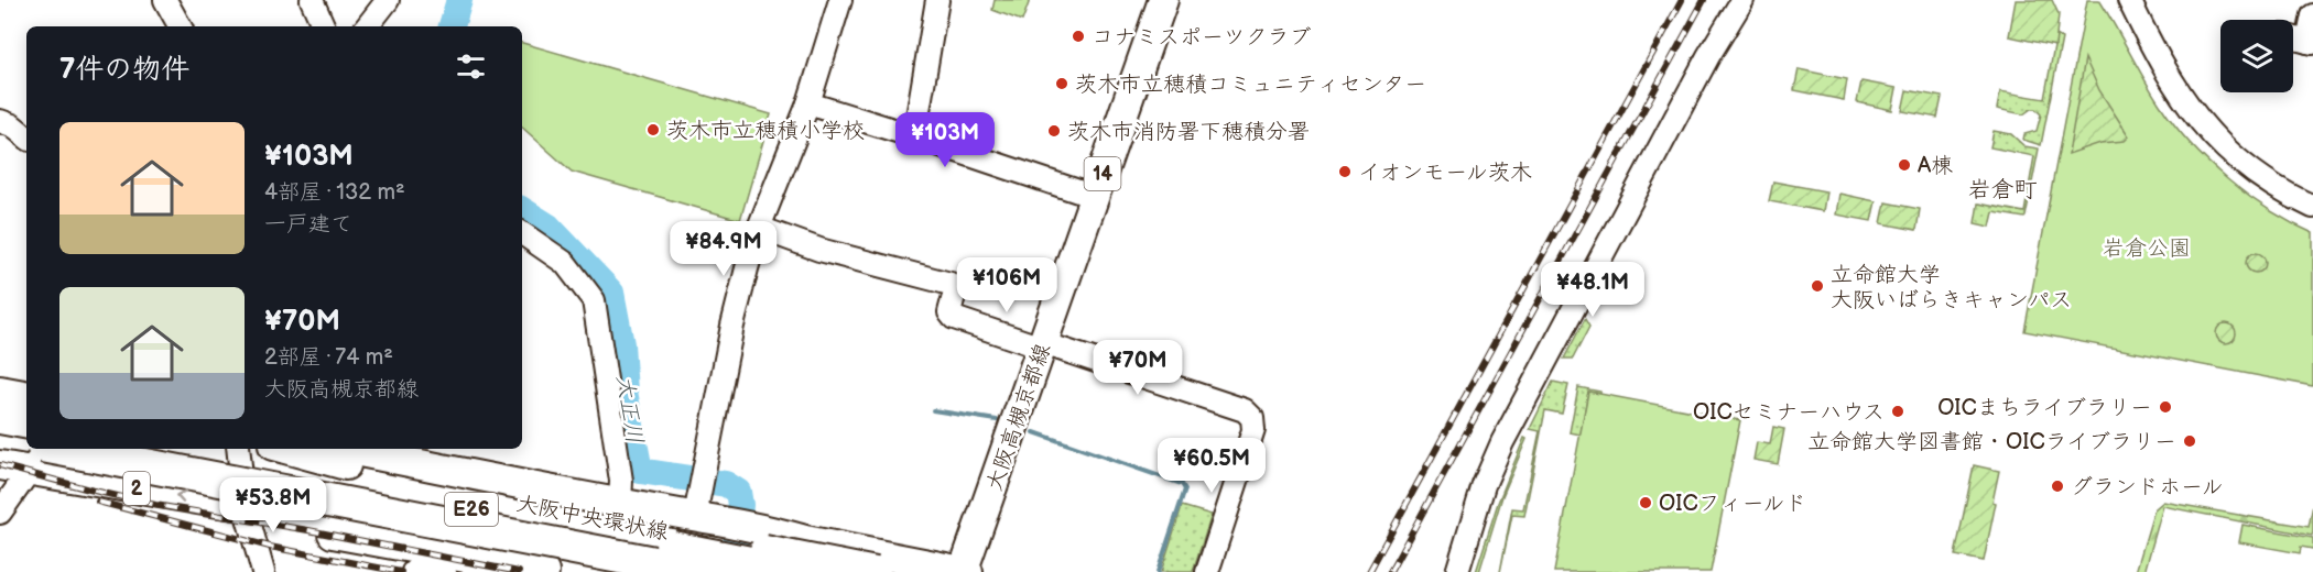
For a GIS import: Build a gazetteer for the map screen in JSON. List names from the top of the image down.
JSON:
{
  "streets": {
    "highway": ["E26"],
    "main road": [
      "14",
      "大阪高槻京都線",
      "2",
      "大阪中央環状線"
    ]
  },
  "crossings": [
    ["2", "E26"]
  ],
  "districts": ["岩倉町"],
  "water": ["大正川"],
  "parks": ["岩倉公園"],
  "places": [
    "コナミスポーツクラブ",
    "茨木市立穂積コミュニティセンター",
    "茨木市立穂積小学校",
    "茨木市消防署下穂積分署",
    "A棟",
    "イオンモール茨木",
    "立命館大学 大阪いばらきキャンパス",
    "OICまちライブラリー",
    "OICセミナーハウス",
    "立命館大学図書館・OICライブラリー",
    "グランドホール",
    "OICフィールド"
  ],
  "page": {
    "heading": "7件の物件",
    "list": [
      {
        "name": "¥103M",
        "note": "4部屋 · 132 m² · 一戸建て"
      },
      {
        "name": "¥70M",
        "note": "2部屋 · 74 m² · 大阪高槻京都線"
      }
    ],
    "price": [
      "¥103M",
      "¥84.9M",
      "¥106M",
      "¥48.1M",
      "¥70M",
      "¥60.5M",
      "¥53.8M"
    ]
  }
}
